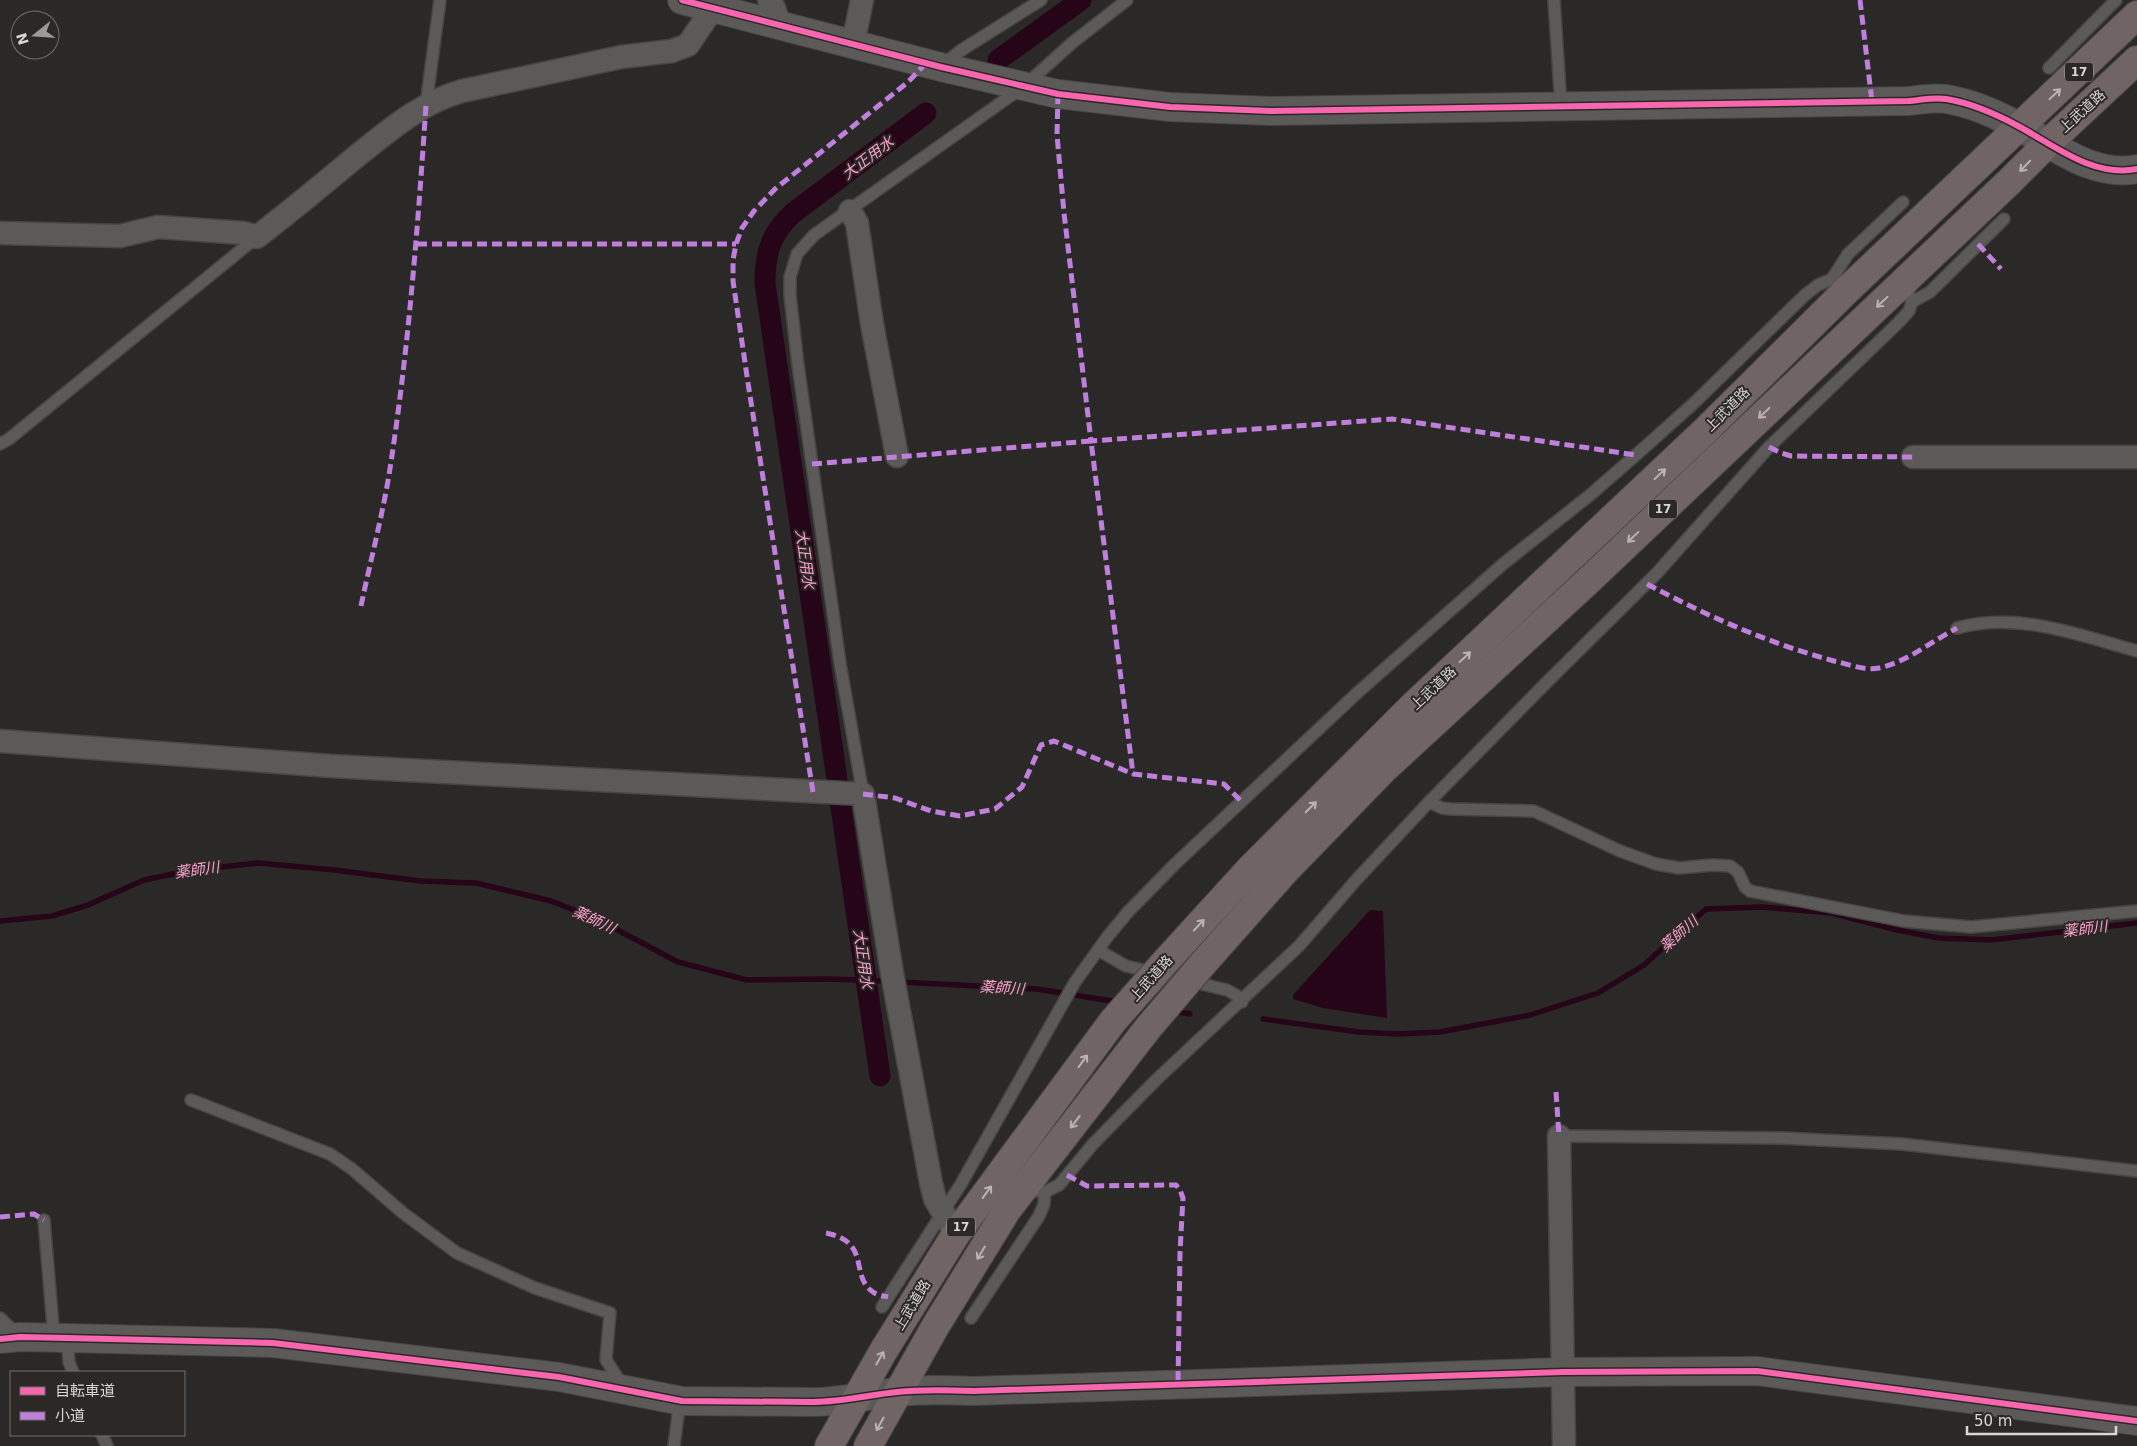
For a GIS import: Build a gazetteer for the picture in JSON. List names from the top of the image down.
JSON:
{
  "streets": {
    "highway": ["17", "上武道路"]
  },
  "water": ["大正用水", "薬師川"],
  "legend": ["自転車道", "小道"],
  "scale_bar": "50 m",
  "north": "left"
}
